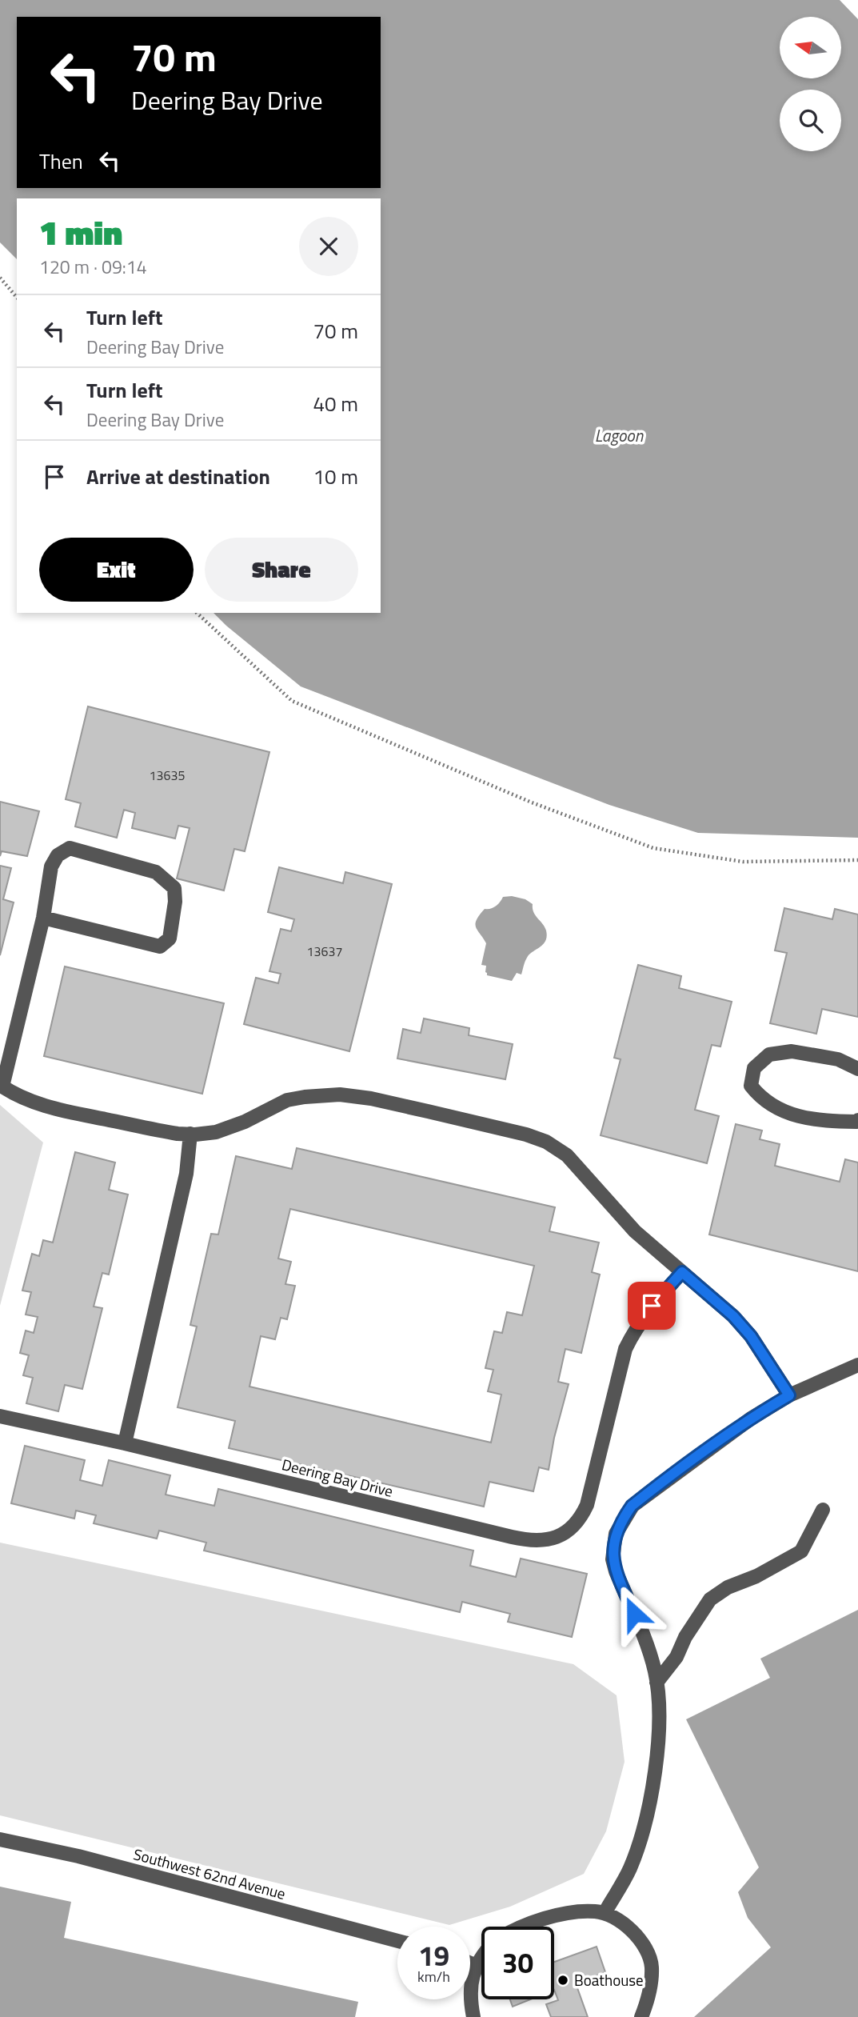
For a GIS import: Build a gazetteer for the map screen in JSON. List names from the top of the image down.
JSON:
{
  "streets": {
    "street": ["Deering Bay Drive", "Southwest 62nd Avenue"]
  },
  "water": ["Lagoon"],
  "places": ["Boathouse"],
  "house_numbers": ["13635", "13637"],
  "north": "left",
  "page": {
    "turn": ["70 m", "Deering Bay Drive"],
    "then": "Then",
    "heading": ["1 min", "120 m · 09:14"],
    "list": [
      {
        "name": "Turn left",
        "note": "Deering Bay Drive",
        "value": "70 m"
      },
      {
        "name": "Turn left",
        "note": "Deering Bay Drive",
        "value": "40 m"
      },
      {
        "name": "Arrive at destination",
        "value": "10 m"
      }
    ],
    "buttons": ["Exit", "Share"],
    "speed": "19 km/h",
    "limit": "30"
  }
}
